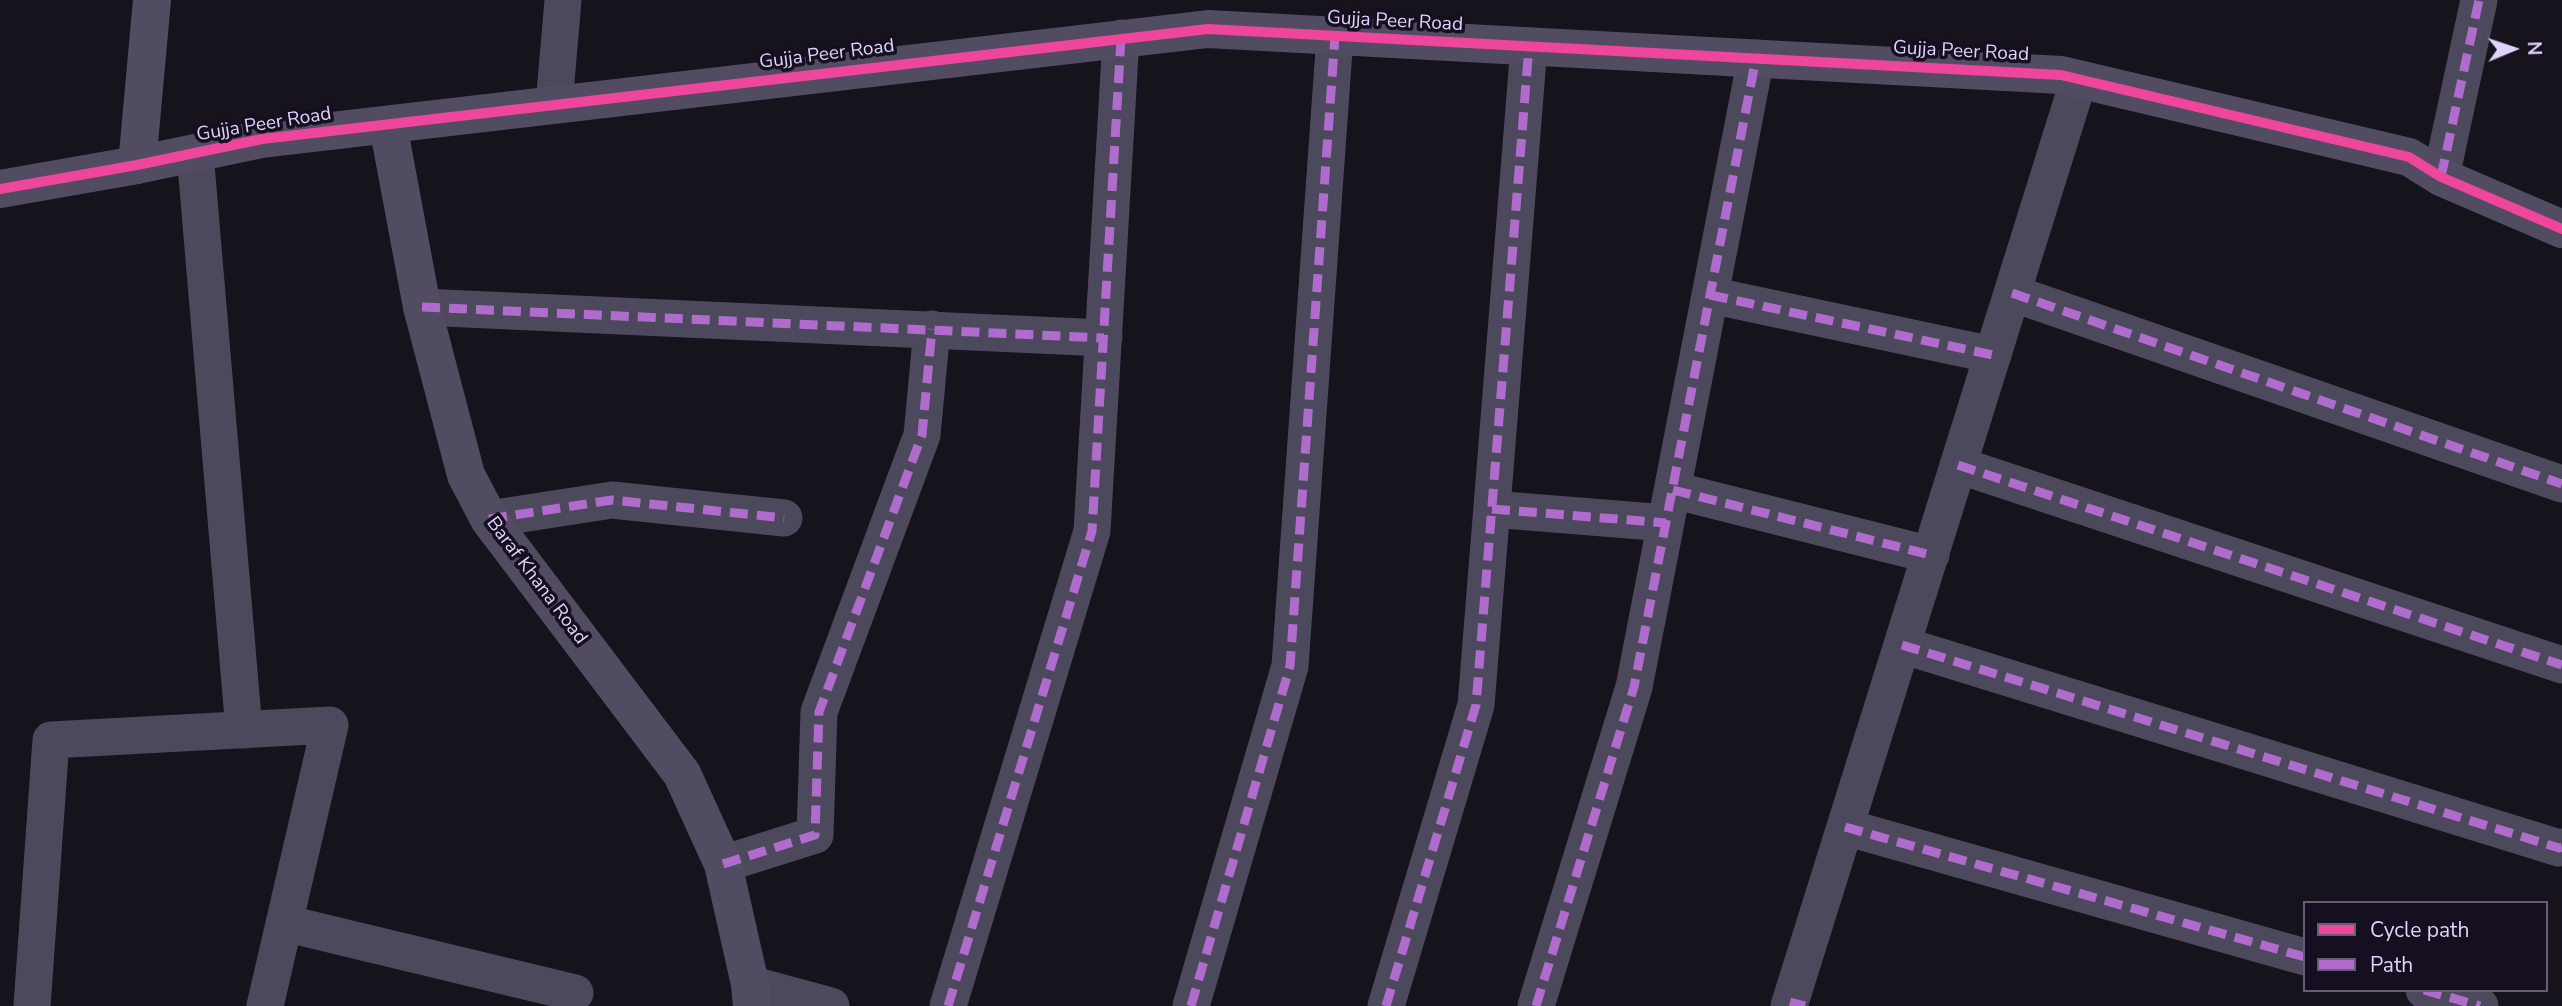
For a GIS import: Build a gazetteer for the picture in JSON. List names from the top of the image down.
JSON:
{
  "streets": {
    "street": ["Gujja Peer Road", "Baraf Khana Road"]
  },
  "crossings": [
    ["Gujja Peer Road", "Baraf Khana Road"]
  ],
  "legend": ["Cycle path", "Path"],
  "north": "right"
}
